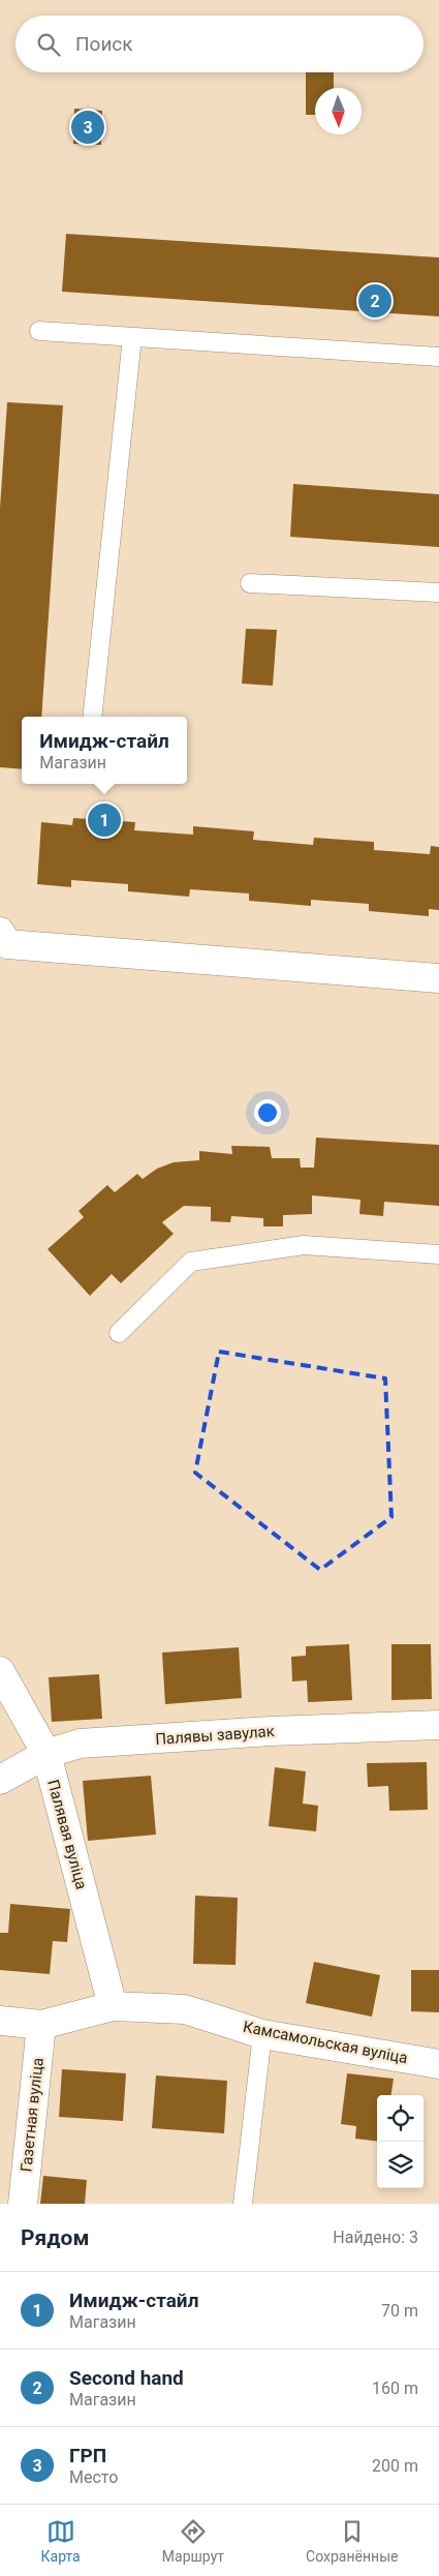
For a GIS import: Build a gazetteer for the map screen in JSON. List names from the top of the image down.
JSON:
{
  "streets": {
    "street": [
      "Палявы завулак",
      "Палявая вуліца",
      "Камсамольская вуліца",
      "Газетная вуліца"
    ]
  },
  "crossings": [
    ["Палявы завулак", "Палявая вуліца"],
    ["Палявая вуліца", "Камсамольская вуліца"],
    ["Камсамольская вуліца", "Газетная вуліца"]
  ],
  "north": "bottom",
  "page": {
    "search": "Поиск",
    "pins": ["3", "2", "1"],
    "popup": ["Имидж-стайл", "Магазин"],
    "heading": ["Рядом", "Найдено: 3"],
    "list": [
      {
        "mark": "1",
        "name": "Имидж-стайл",
        "note": "Магазин",
        "value": "70 m"
      },
      {
        "mark": "2",
        "name": "Second hand",
        "note": "Магазин",
        "value": "160 m"
      },
      {
        "mark": "3",
        "name": "ГРП",
        "note": "Место",
        "value": "200 m"
      }
    ],
    "nav": ["Карта", "Маршрут", "Сохранённые"]
  }
}
